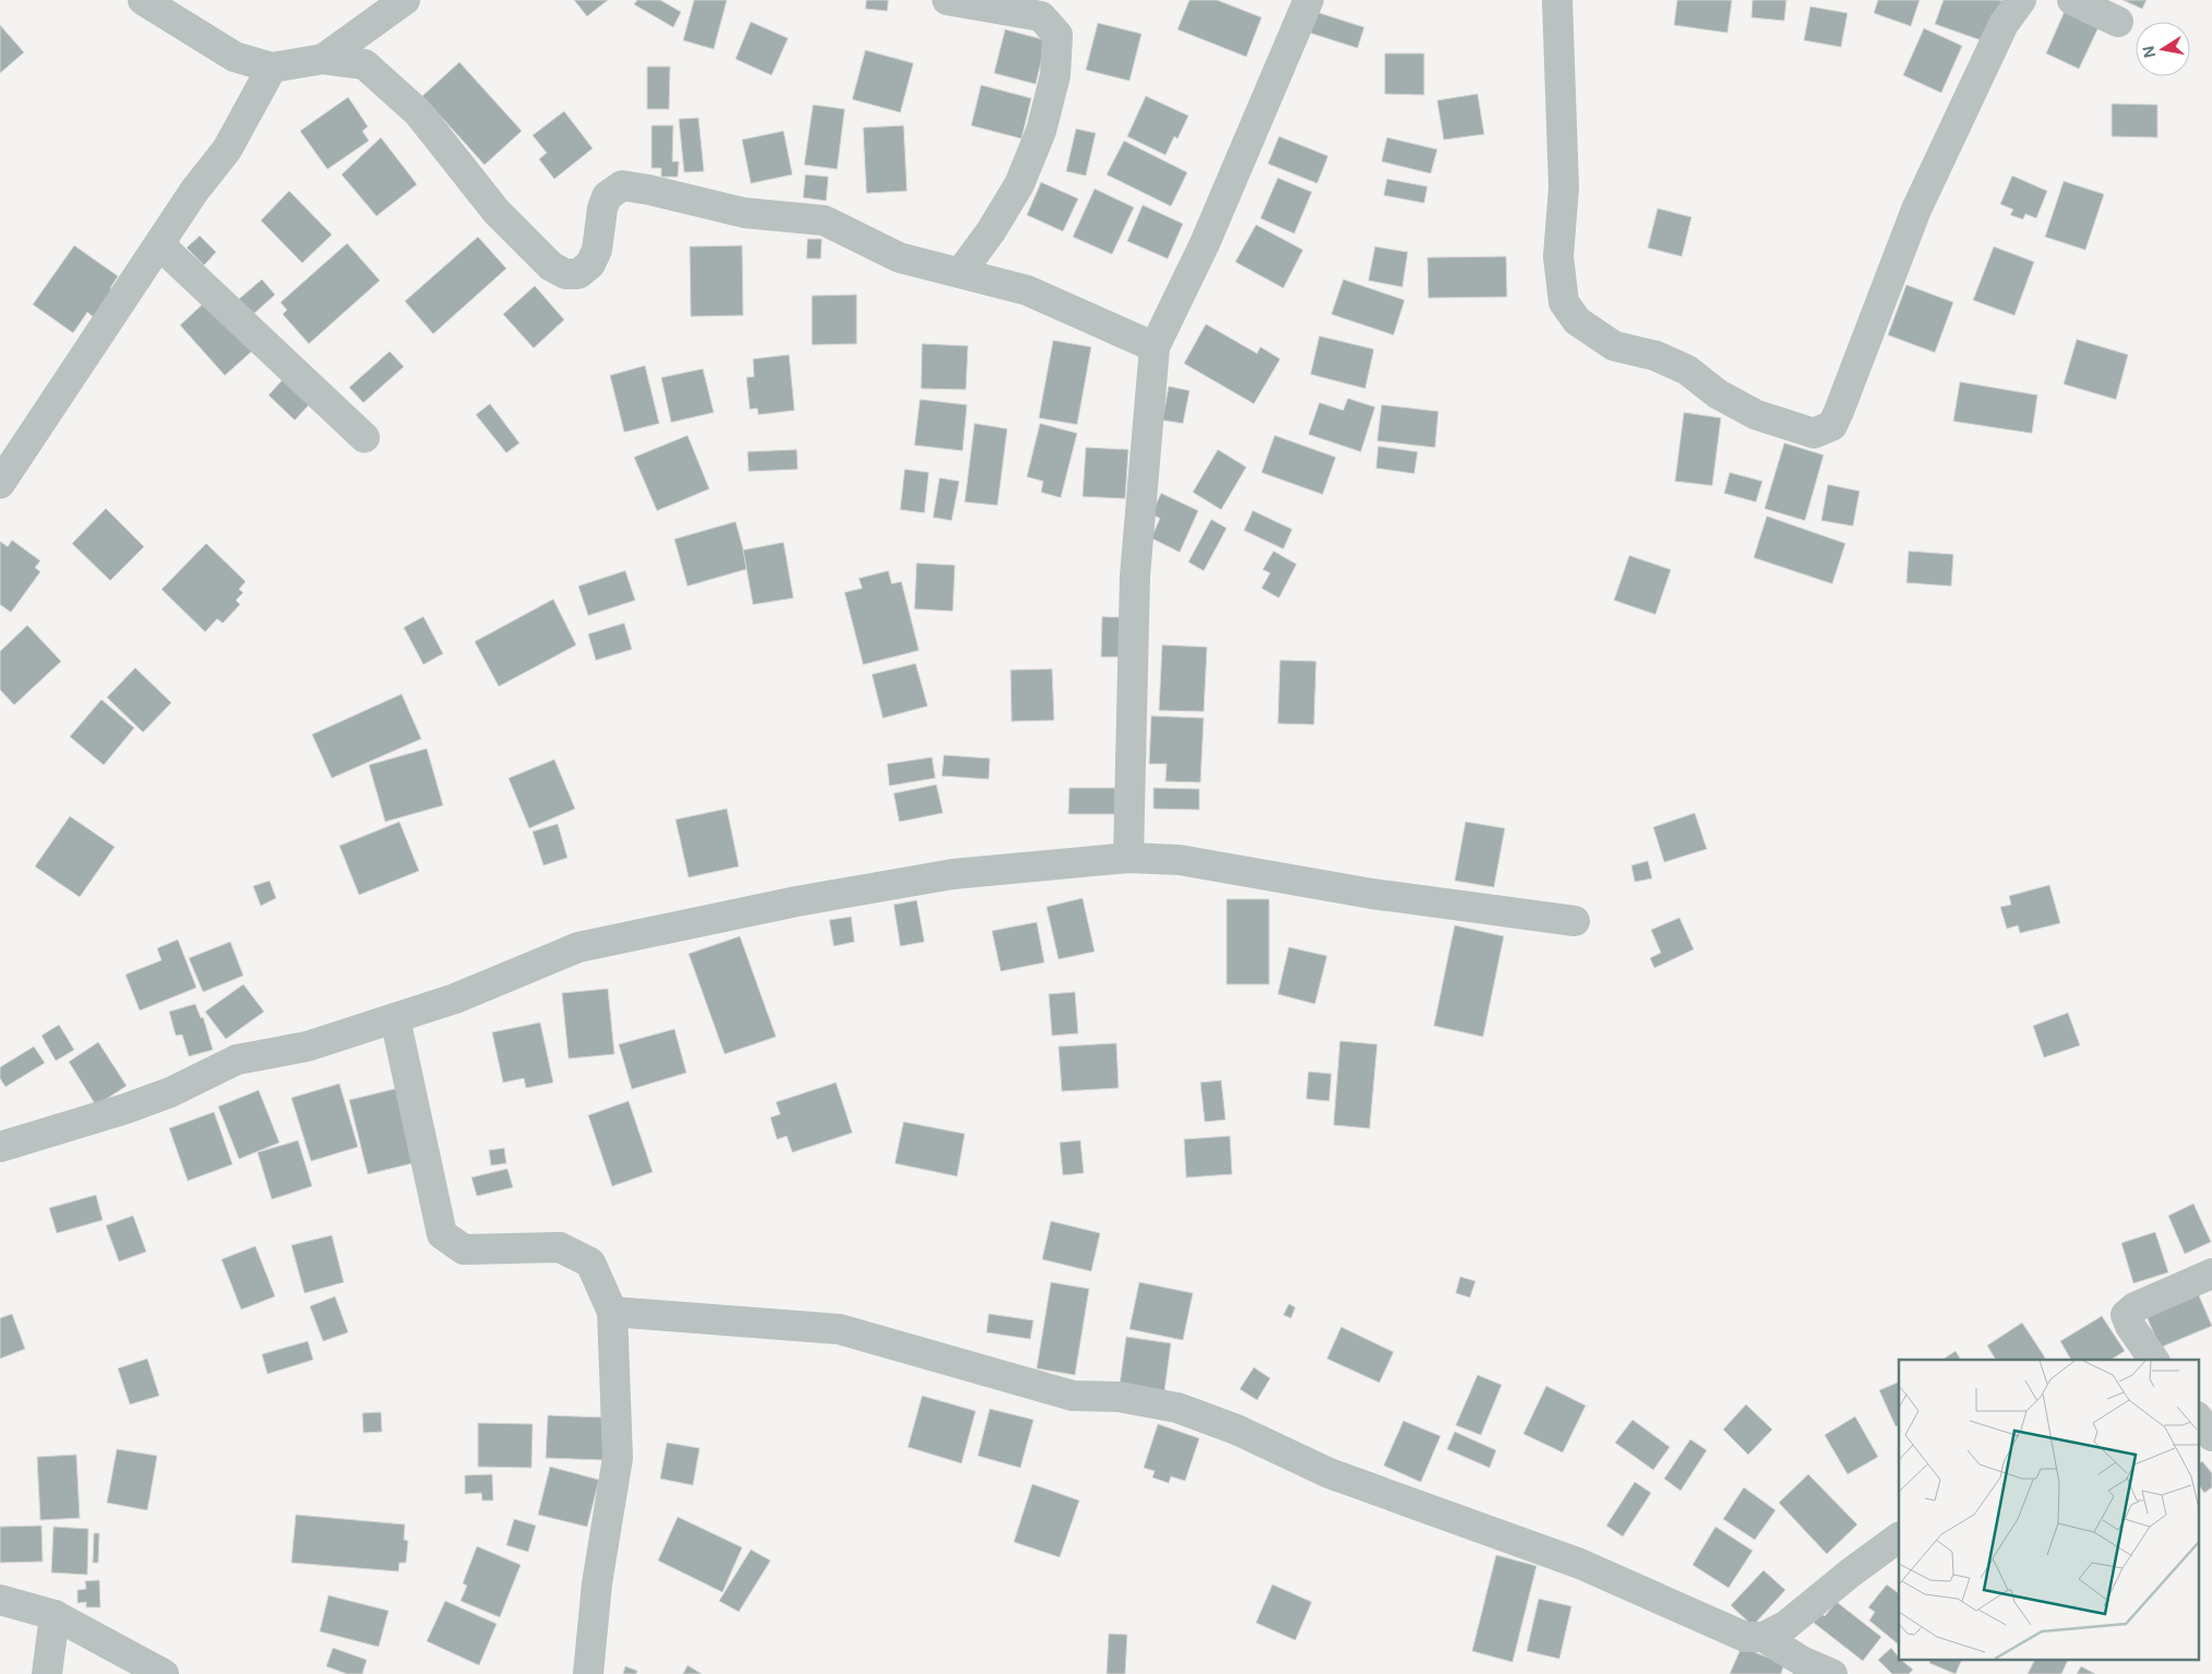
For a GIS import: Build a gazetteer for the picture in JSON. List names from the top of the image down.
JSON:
{
  "north": "left"
}
